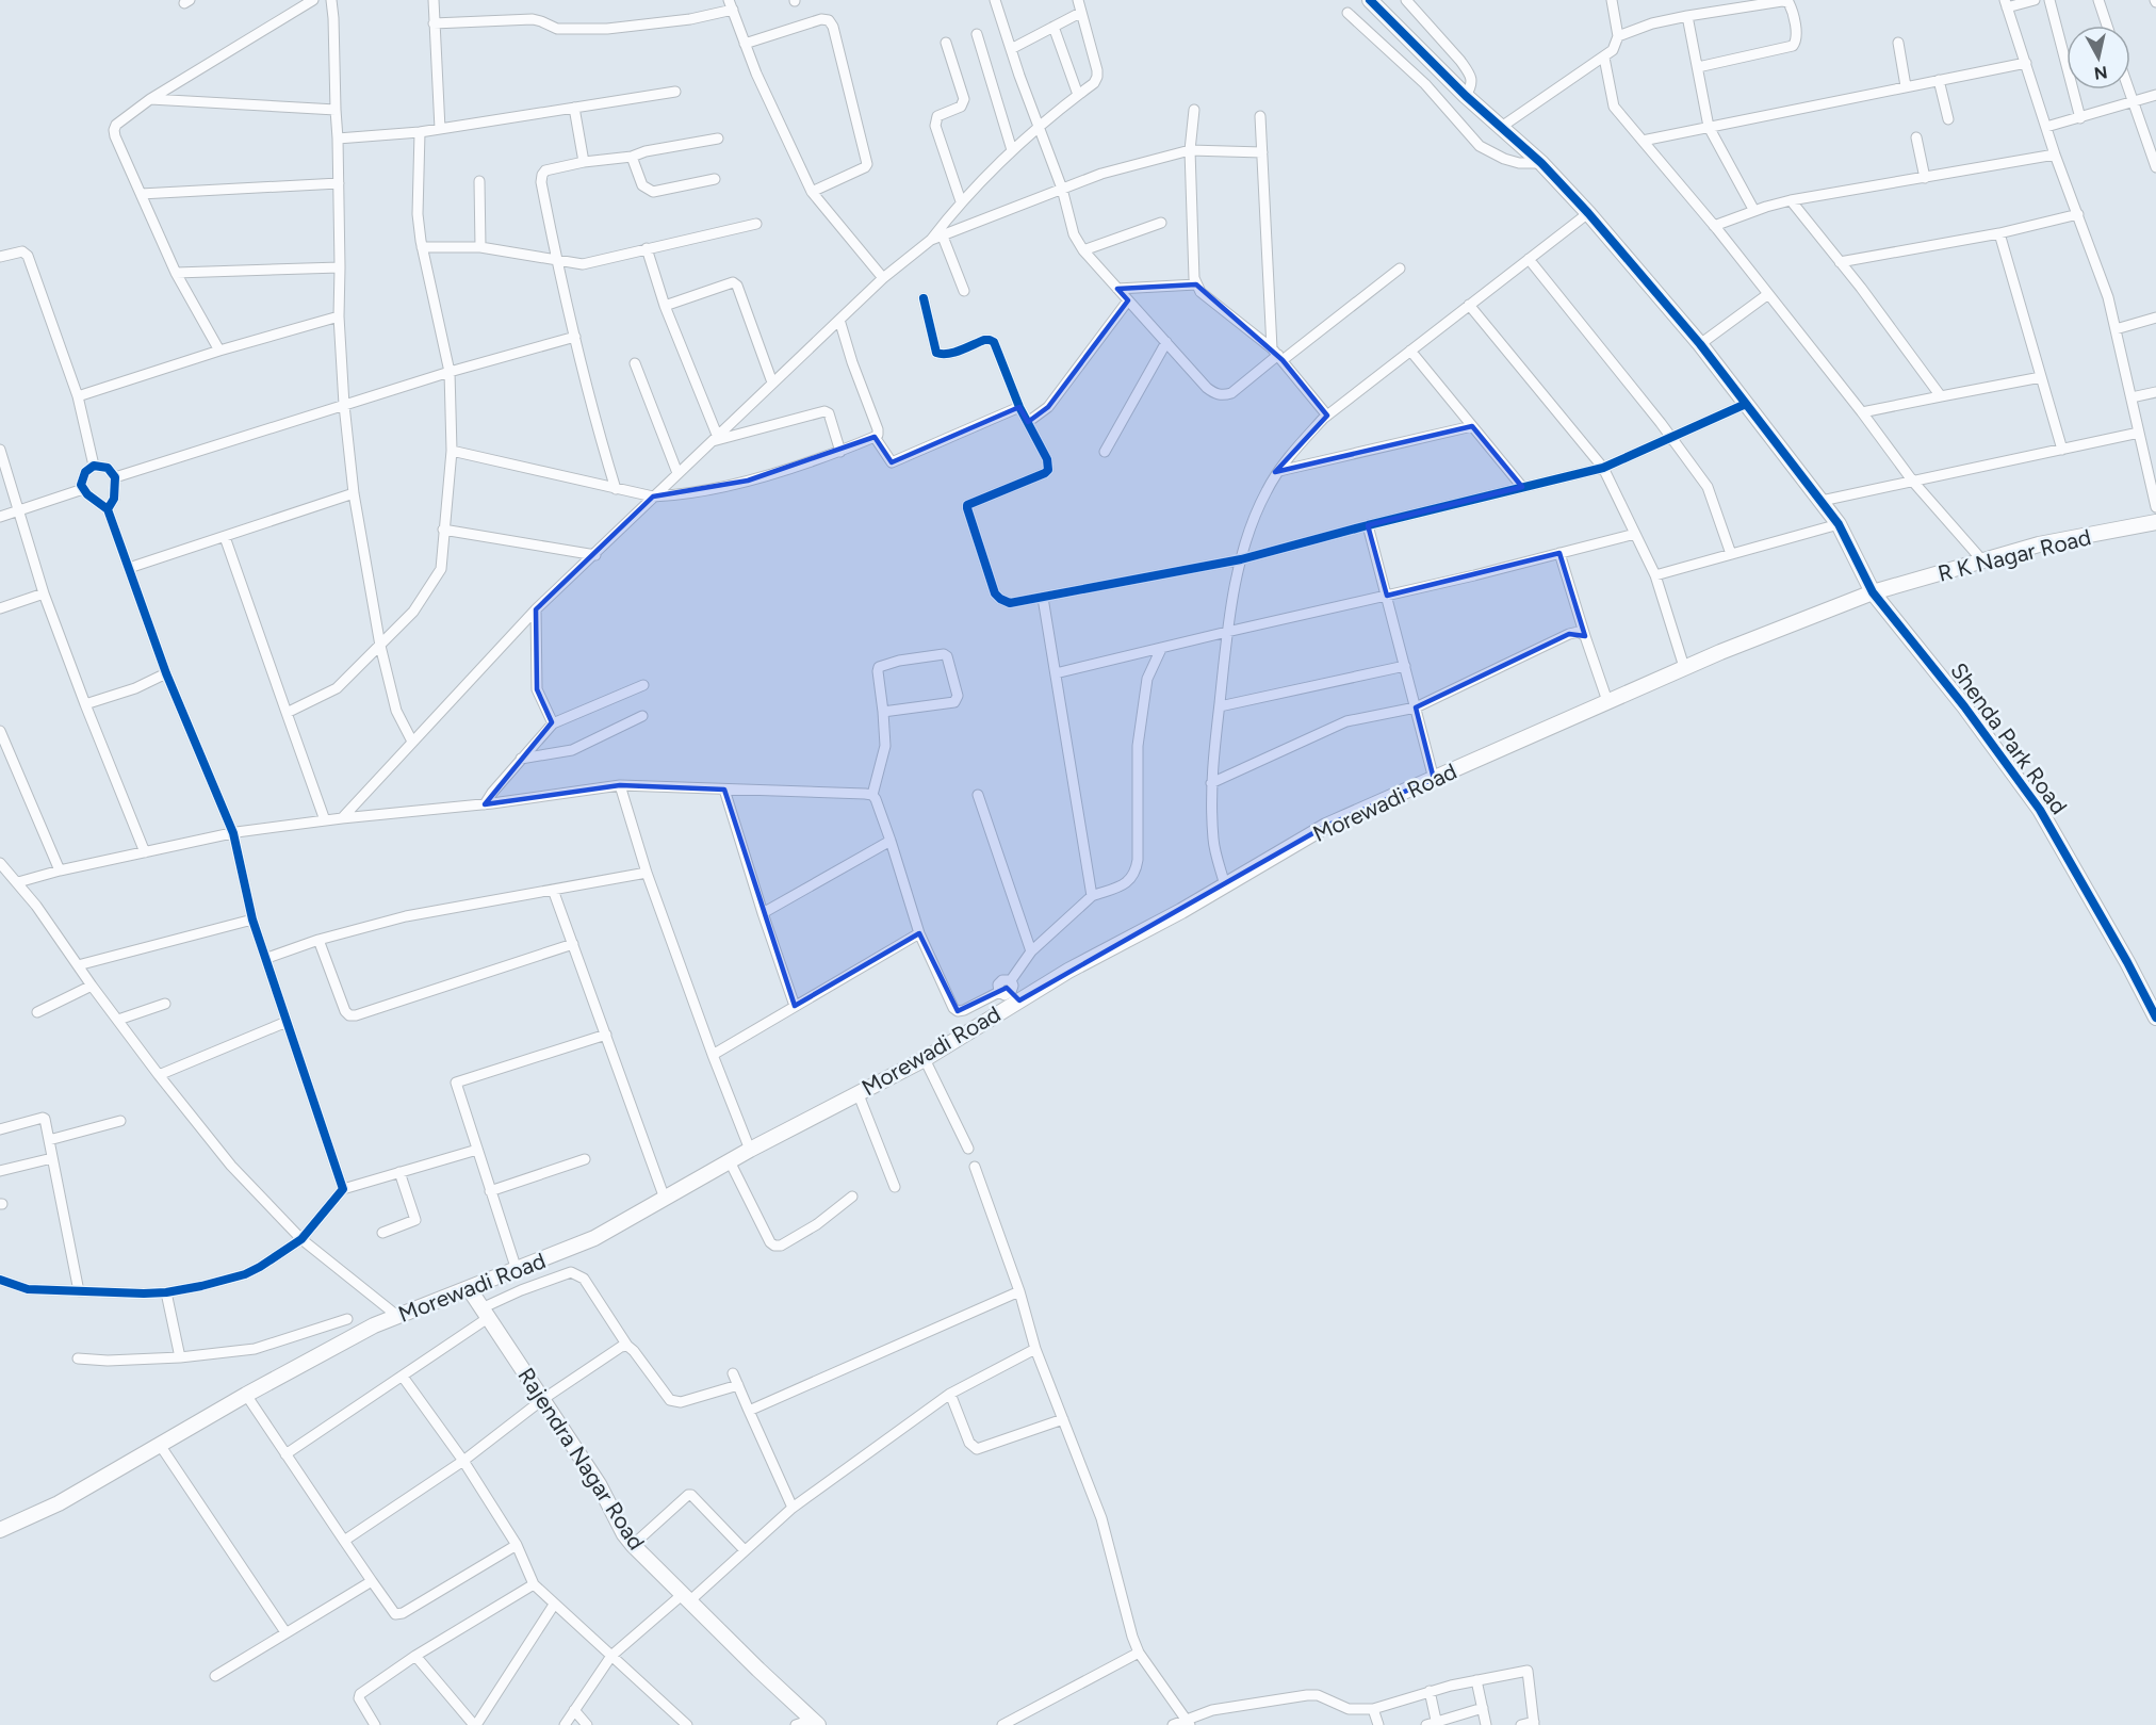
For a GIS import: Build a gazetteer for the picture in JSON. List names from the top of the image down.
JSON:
{
  "streets": {
    "main road": [
      "R K Nagar Road",
      "Shenda Park Road",
      "Morewadi Road",
      "Rajendra Nagar Road"
    ]
  },
  "crossings": [
    ["R K Nagar Road", "Shenda Park Road"],
    ["R K Nagar Road", "Morewadi Road"],
    ["Shenda Park Road", "Morewadi Road"],
    ["Morewadi Road", "Rajendra Nagar Road"]
  ],
  "north": "bottom"
}
